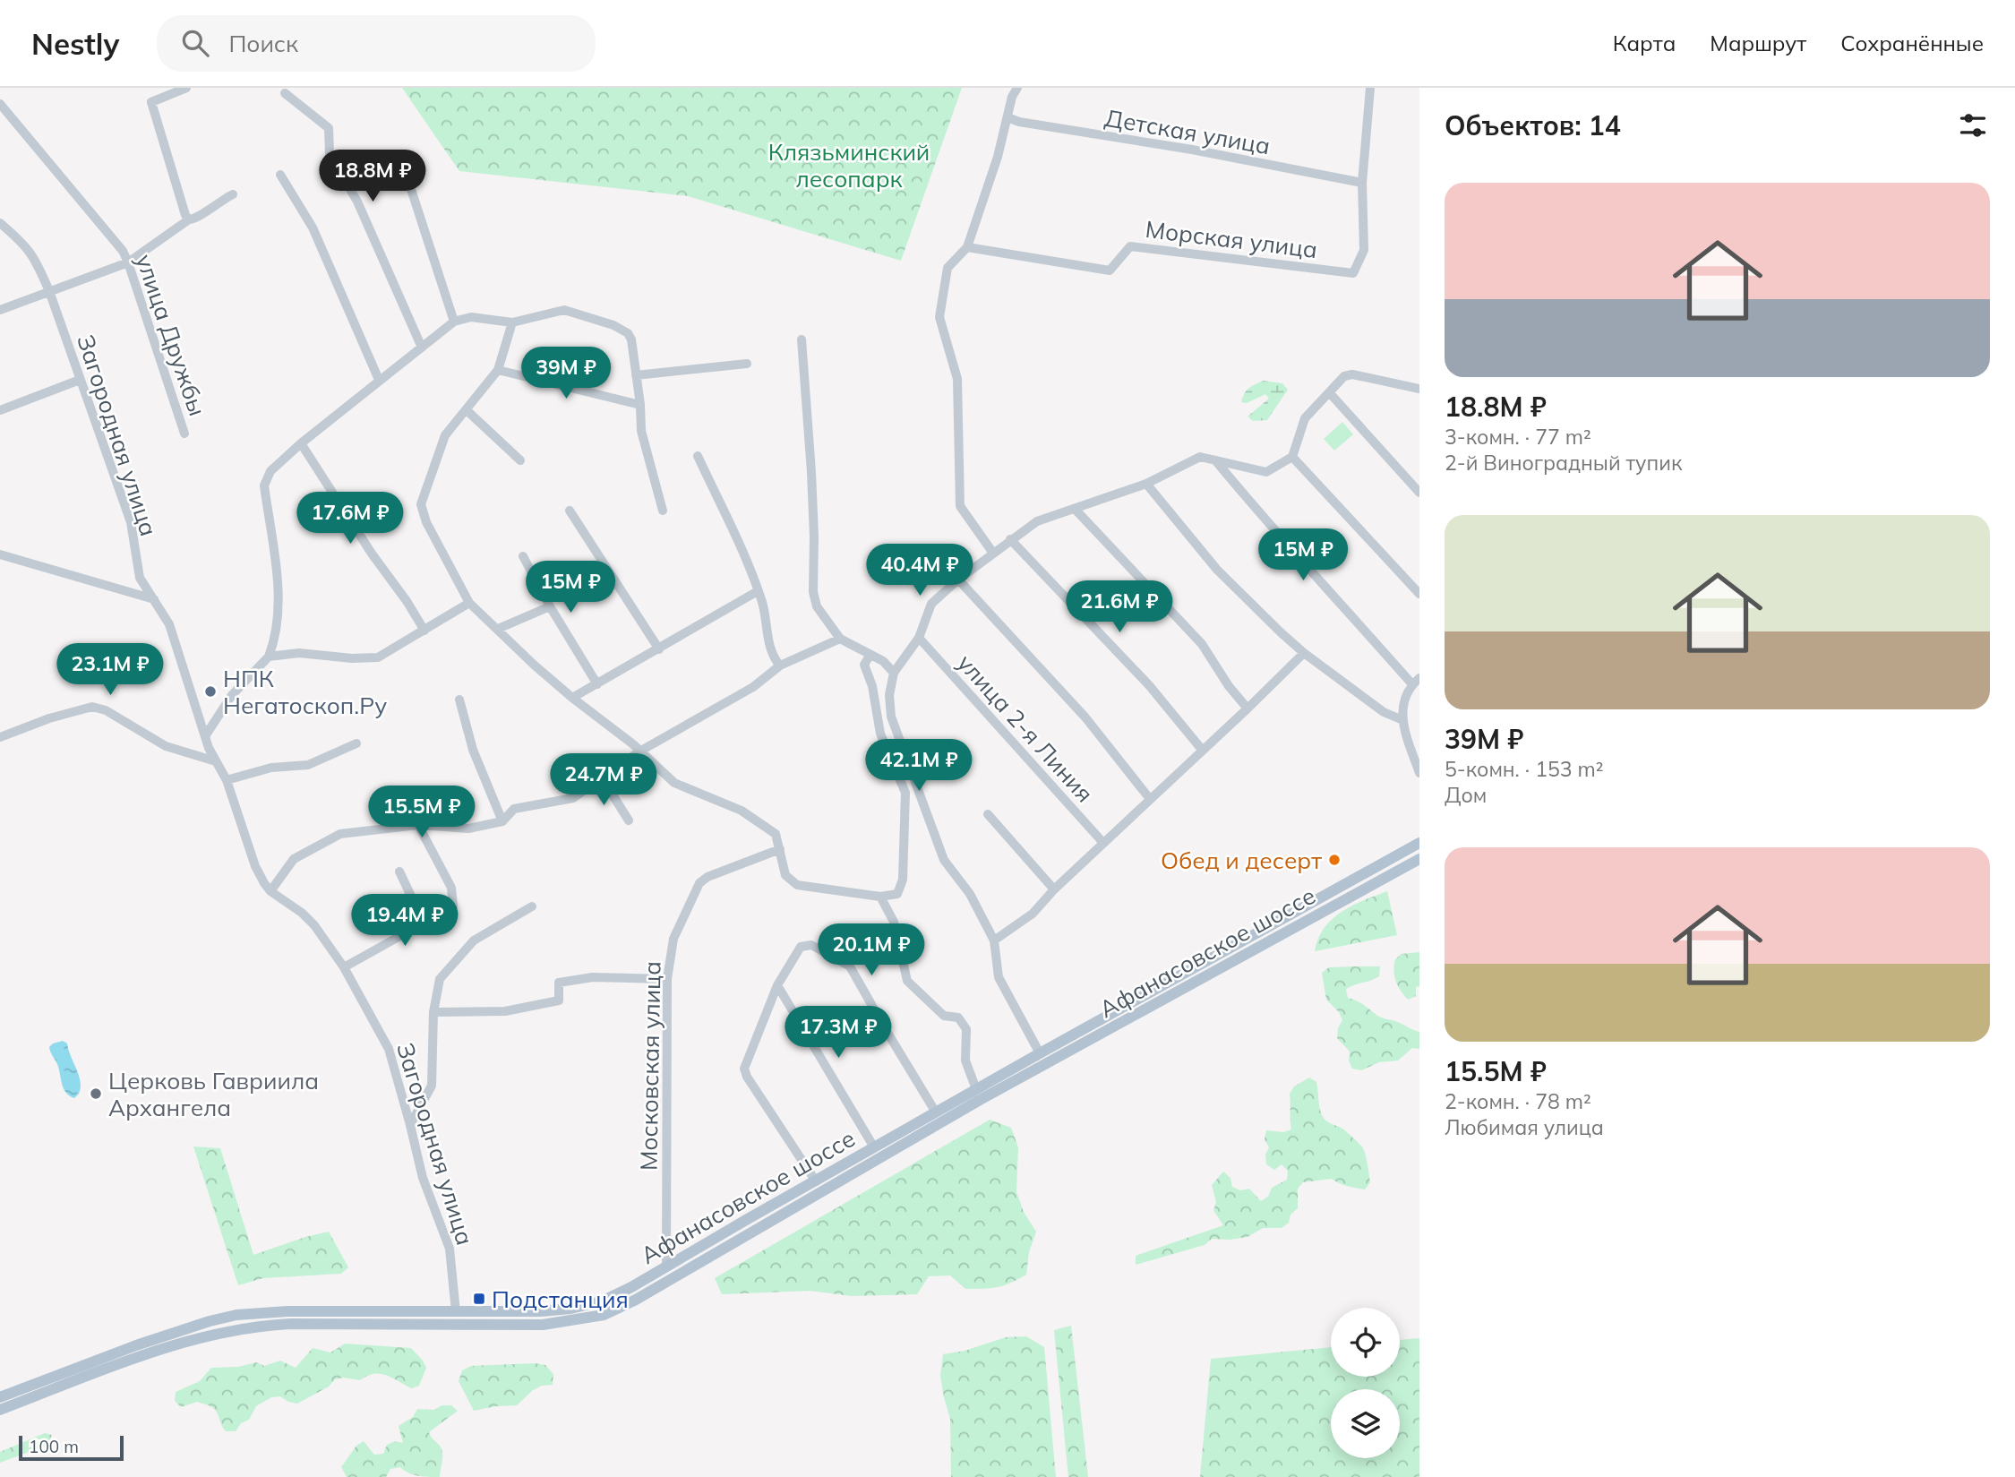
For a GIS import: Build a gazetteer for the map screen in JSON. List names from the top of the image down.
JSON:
{
  "streets": {
    "main road": ["Афанасовское шоссе"],
    "street": [
      "Детская улица",
      "Морская улица",
      "улица Дружбы",
      "Загородная улица",
      "улица 2-я Линия",
      "Московская улица"
    ]
  },
  "crossings": [
    ["Детская улица", "Морская улица"],
    ["Загородная улица", "Афанасовское шоссе"],
    ["Афанасовское шоссе", "Московская улица"]
  ],
  "parks": ["Клязьминский лесопарк"],
  "places": {
    "other": ["НПК Негатоскоп.Ру", "Обед и десерт", "Церковь Гавриила Архангела"],
    "transit": ["Подстанция"]
  },
  "scale_bar": "100 m",
  "page": {
    "header": "Nestly",
    "search": "Поиск",
    "nav": ["Карта", "Маршрут", "Сохранённые"],
    "heading": "Объектов: 14",
    "price": [
      "18.8M ₽",
      "39M ₽",
      "17.6M ₽",
      "15M ₽",
      "40.4M ₽",
      "15M ₽",
      "21.6M ₽",
      "23.1M ₽",
      "42.1M ₽",
      "24.7M ₽",
      "15.5M ₽",
      "19.4M ₽",
      "20.1M ₽",
      "17.3M ₽"
    ],
    "list": [
      {
        "name": "18.8M ₽",
        "note": "3-комн. · 77 m² · 2-й Виноградный тупик"
      },
      {
        "name": "39M ₽",
        "note": "5-комн. · 153 m² · Дом"
      },
      {
        "name": "15.5M ₽",
        "note": "2-комн. · 78 m² · Любимая улица"
      }
    ],
    "scale": "100 m"
  }
}
